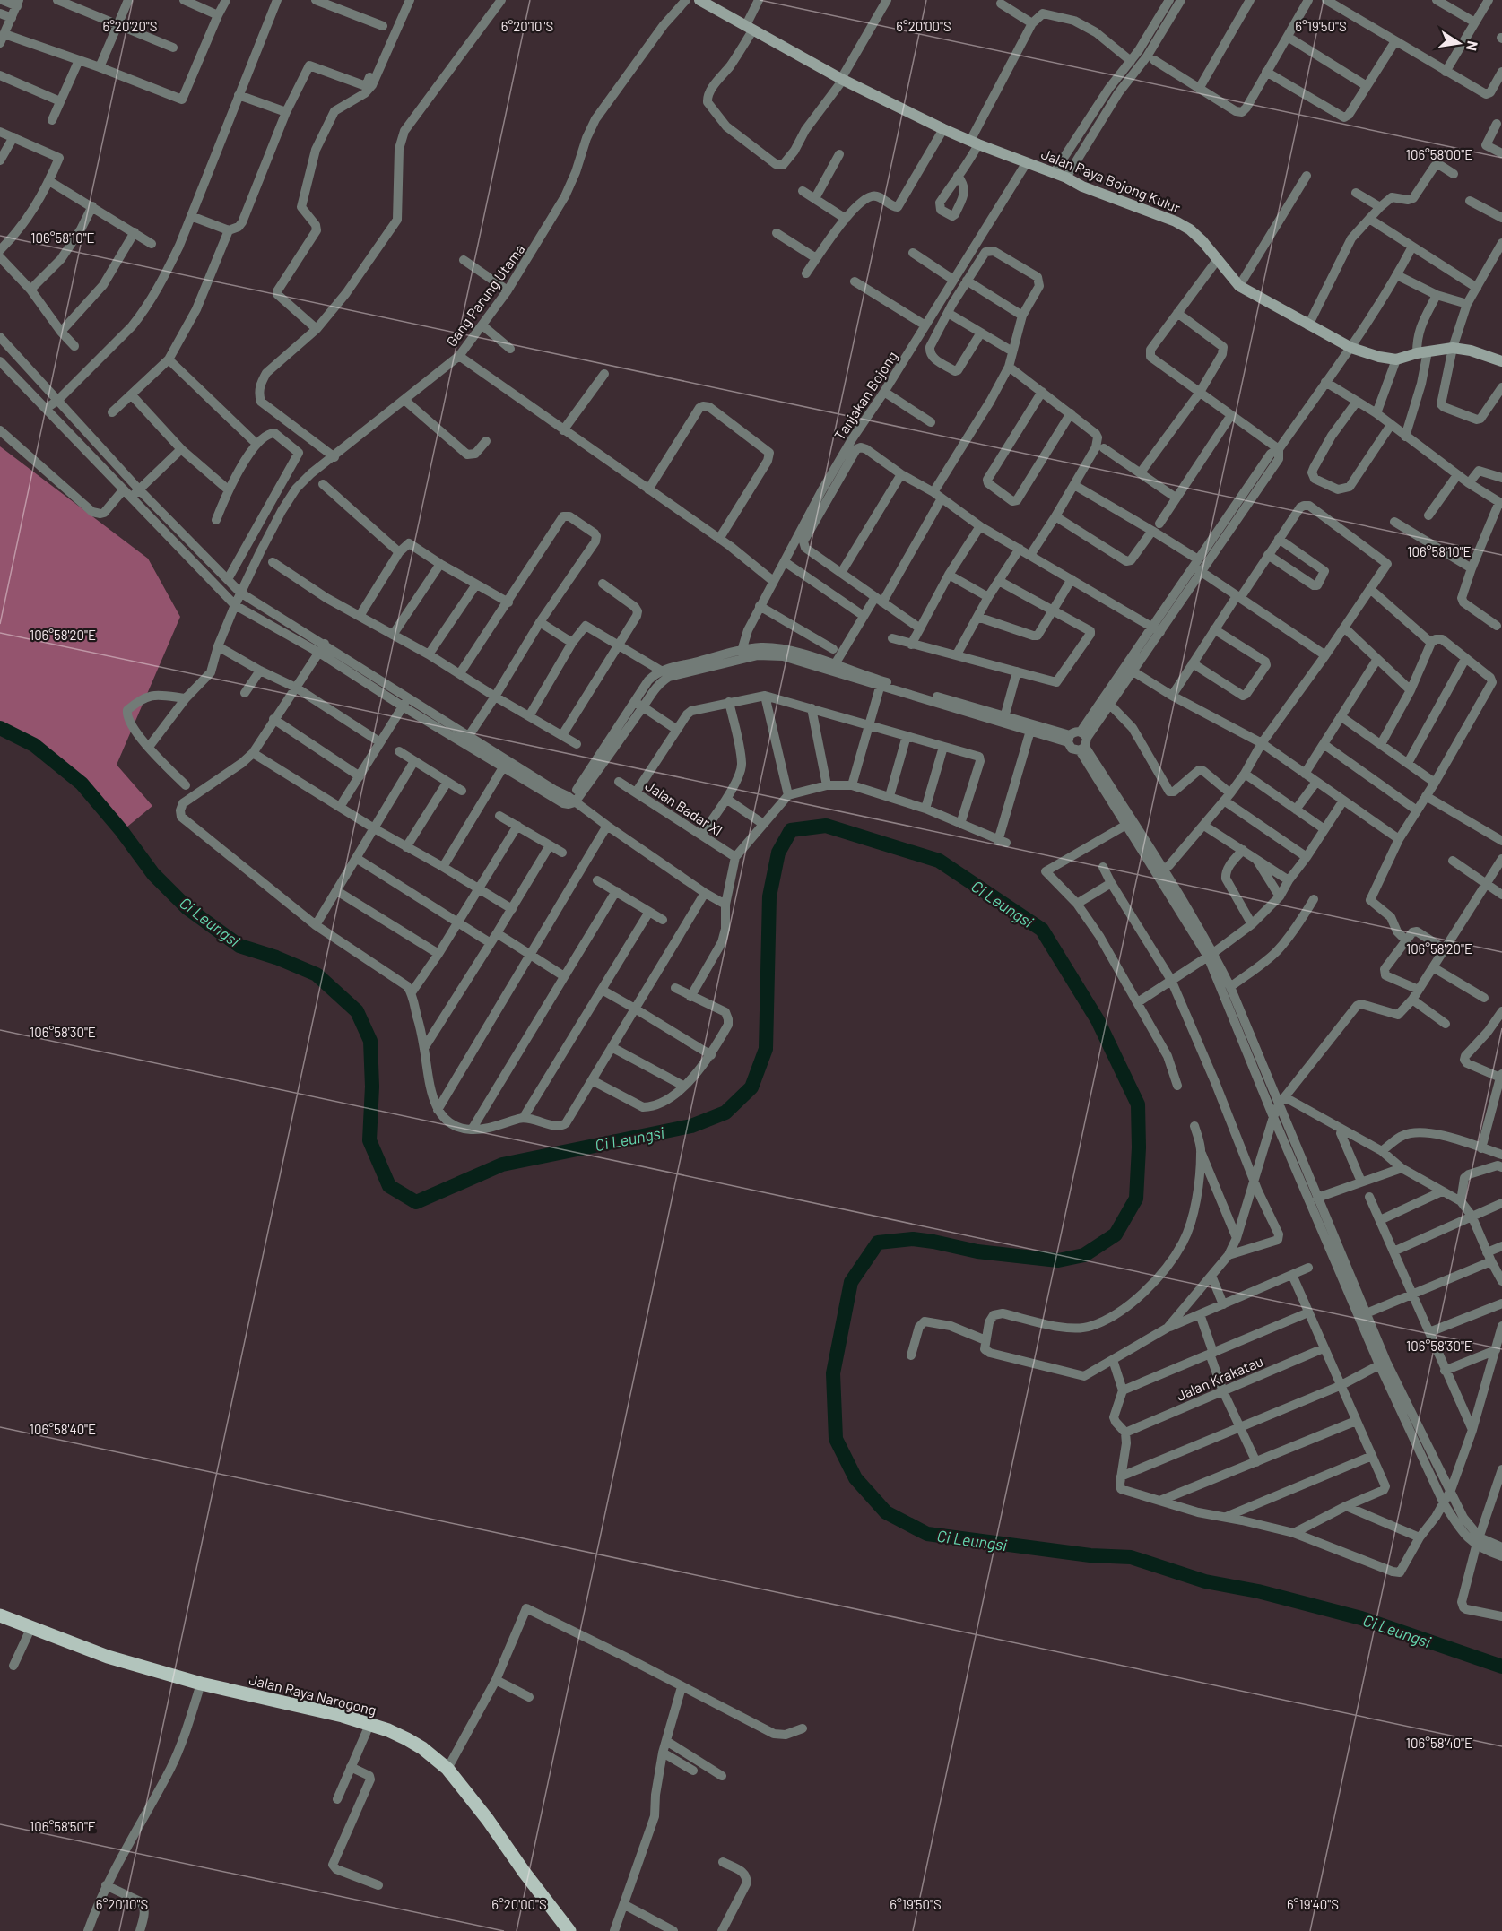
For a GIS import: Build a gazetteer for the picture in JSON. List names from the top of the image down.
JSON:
{
  "streets": {
    "main road": ["Jalan Raya Bojong Kulur", "Jalan Raya Narogong"],
    "street": [
      "Gang Parung Utama",
      "Tanjakan Bojong",
      "Jalan Badar XI",
      "Jalan Krakatau"
    ]
  },
  "crossings": [
    ["Jalan Raya Bojong Kulur", "Tanjakan Bojong"]
  ],
  "water": ["Ci Leungsi"],
  "north": "right",
  "coordinates": [
    "6°20'20\"S",
    "6°20'10\"S",
    "6°20'00\"S",
    "6°19'50\"S",
    "106°58'00\"E",
    "106°58'10\"E",
    "106°58'20\"E",
    "106°58'30\"E",
    "106°58'40\"E",
    "106°58'50\"E",
    "6°19'40\"S"
  ]
}
